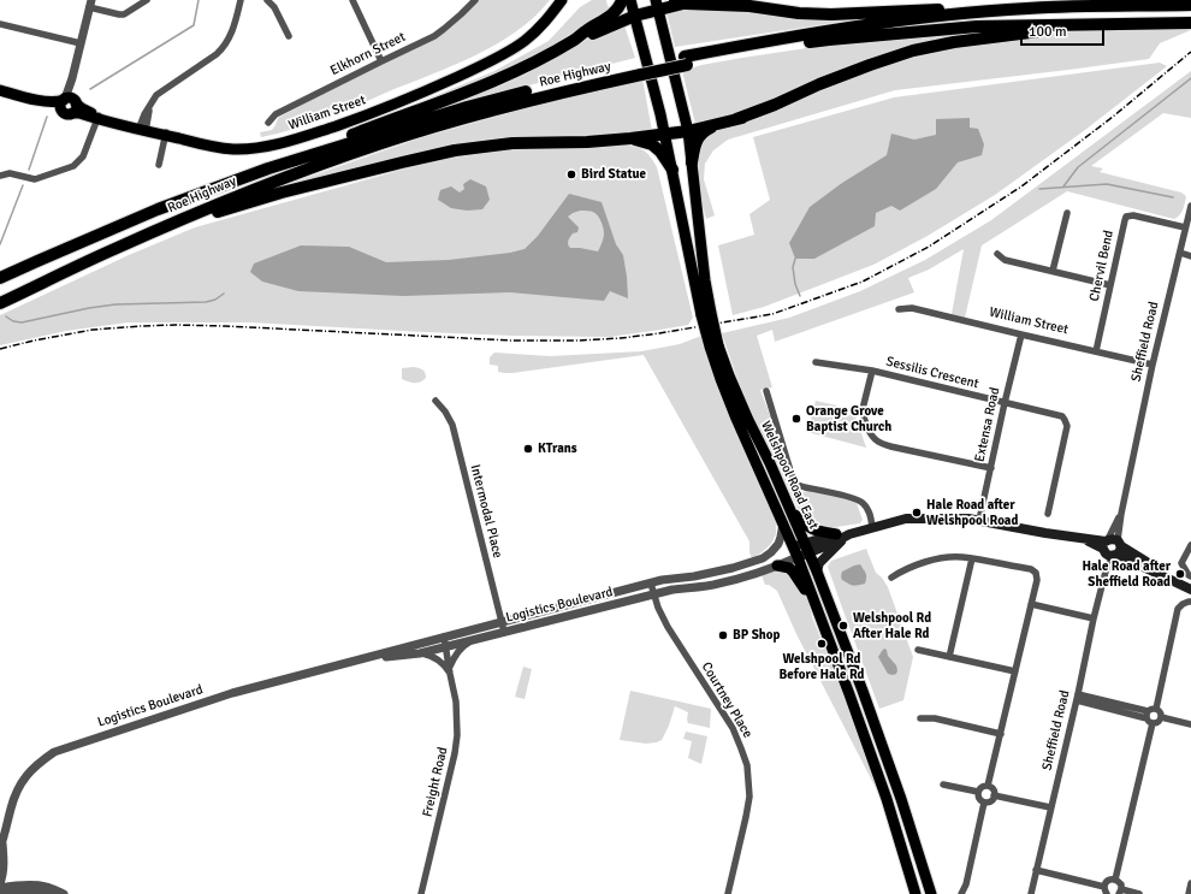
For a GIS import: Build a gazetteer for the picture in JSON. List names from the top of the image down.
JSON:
{
  "streets": {
    "highway": ["Roe Highway"],
    "main road": ["William Street", "Welshpool Road East"],
    "street": [
      "Elkhorn Street",
      "Chervil Bend",
      "Sheffield Road",
      "Sessilis Crescent",
      "Extensa Road",
      "Intermodal Place",
      "Logistics Boulevard",
      "Courtney Place",
      "Freight Road"
    ]
  },
  "crossings": [
    ["Roe Highway", "Welshpool Road East"],
    ["William Street", "Chervil Bend"],
    ["William Street", "Sheffield Road"],
    ["William Street", "Extensa Road"],
    ["Chervil Bend", "Sheffield Road"],
    ["Sessilis Crescent", "Extensa Road"],
    ["Welshpool Road East", "Logistics Boulevard"],
    ["Intermodal Place", "Logistics Boulevard"],
    ["Logistics Boulevard", "Courtney Place"],
    ["Logistics Boulevard", "Freight Road"]
  ],
  "places": [
    "Bird Statue",
    "Orange Grove Baptist Church",
    "KTrans",
    "Hale Road after Welshpool Road",
    "Hale Road after Sheffield Road",
    "Welshpool Rd After Hale Rd",
    "BP Shop",
    "Welshpool Rd Before Hale Rd"
  ],
  "scale_bar": "100 m"
}
